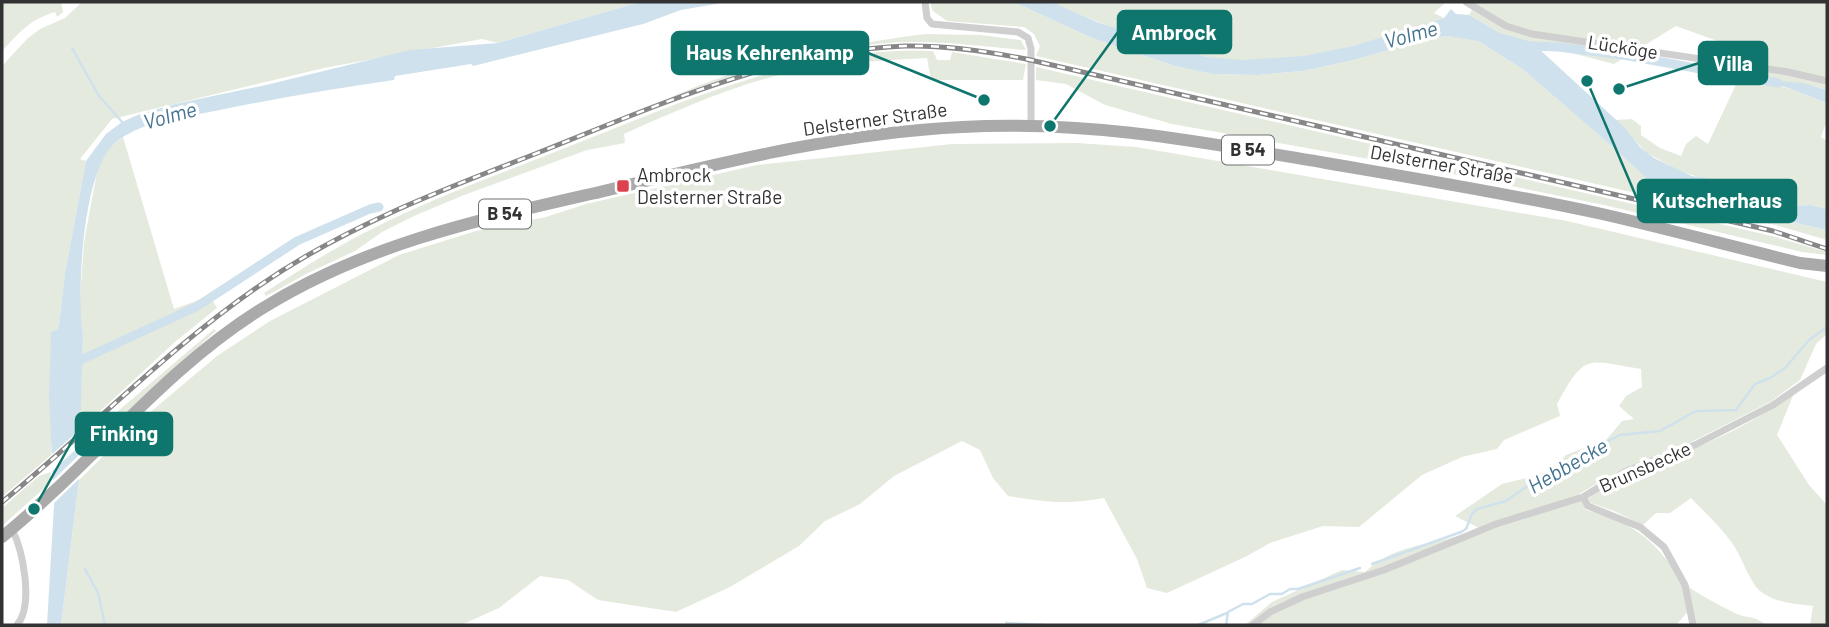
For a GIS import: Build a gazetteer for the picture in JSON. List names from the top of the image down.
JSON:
{
  "streets": {
    "main road": ["Delsterner Straße", "B 54"],
    "street": ["Lücköge", "Brunsbecke"]
  },
  "water": ["Volme", "Hebbecke"],
  "places": {
    "other": [
      "Kutscherhaus",
      "Villa",
      "Haus Kehrenkamp",
      "Ambrock",
      "Finking"
    ],
    "transit": ["Ambrock Delsterner Straße"]
  }
}
